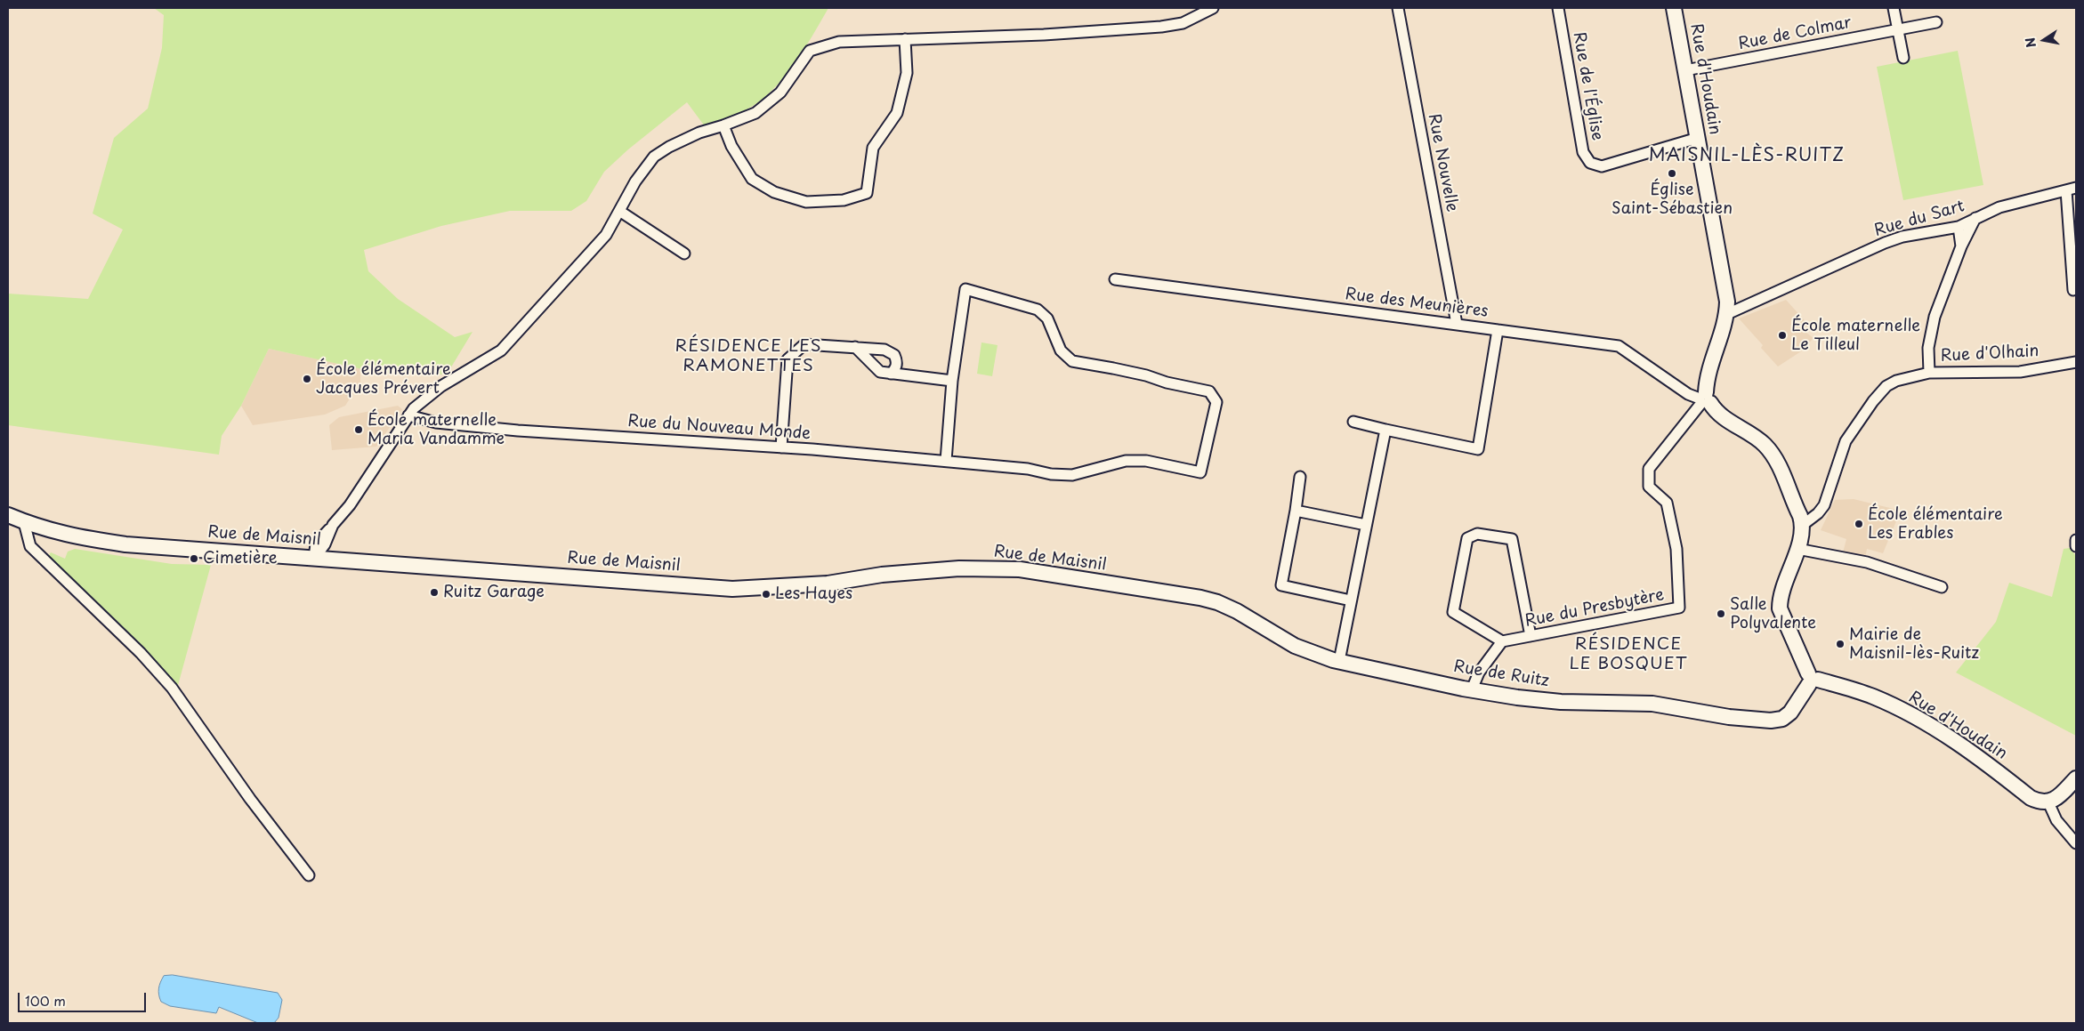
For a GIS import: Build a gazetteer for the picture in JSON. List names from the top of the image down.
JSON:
{
  "streets": {
    "street": [
      "Rue de Colmar",
      "Rue d'Houdain",
      "Rue de l'Église",
      "Rue Nouvelle",
      "Rue du Sart",
      "Rue des Meunières",
      "Rue d'Olhain",
      "Rue du Nouveau Monde",
      "Rue de Maisnil",
      "Rue du Presbytère",
      "Rue de Ruitz"
    ]
  },
  "crossings": [
    ["Rue de Colmar", "Rue d'Houdain"],
    ["Rue d'Houdain", "Rue de l'Église"],
    ["Rue d'Houdain", "Rue du Sart"],
    ["Rue d'Houdain", "Rue des Meunières"],
    ["Rue d'Houdain", "Rue du Presbytère"],
    ["Rue d'Houdain", "Rue de Ruitz"],
    ["Rue Nouvelle", "Rue des Meunières"],
    ["Rue des Meunières", "Rue du Presbytère"],
    ["Rue de Maisnil", "Rue de Ruitz"]
  ],
  "districts": ["MAISNIL-LÈS-RUITZ", "RÉSIDENCE LES RAMONETTES", "RÉSIDENCE LE BOSQUET"],
  "places": [
    "Église Saint-Sébastien",
    "École maternelle Le Tilleul",
    "École élémentaire Jacques Prévert",
    "École maternelle Maria Vandamme",
    "École élémentaire Les Erables",
    "Cimetière",
    "Ruitz Garage",
    "Les Hayes",
    "Salle Polyvalente",
    "Mairie de Maisnil-lès-Ruitz"
  ],
  "scale_bar": "100 m",
  "north": "left"
}
